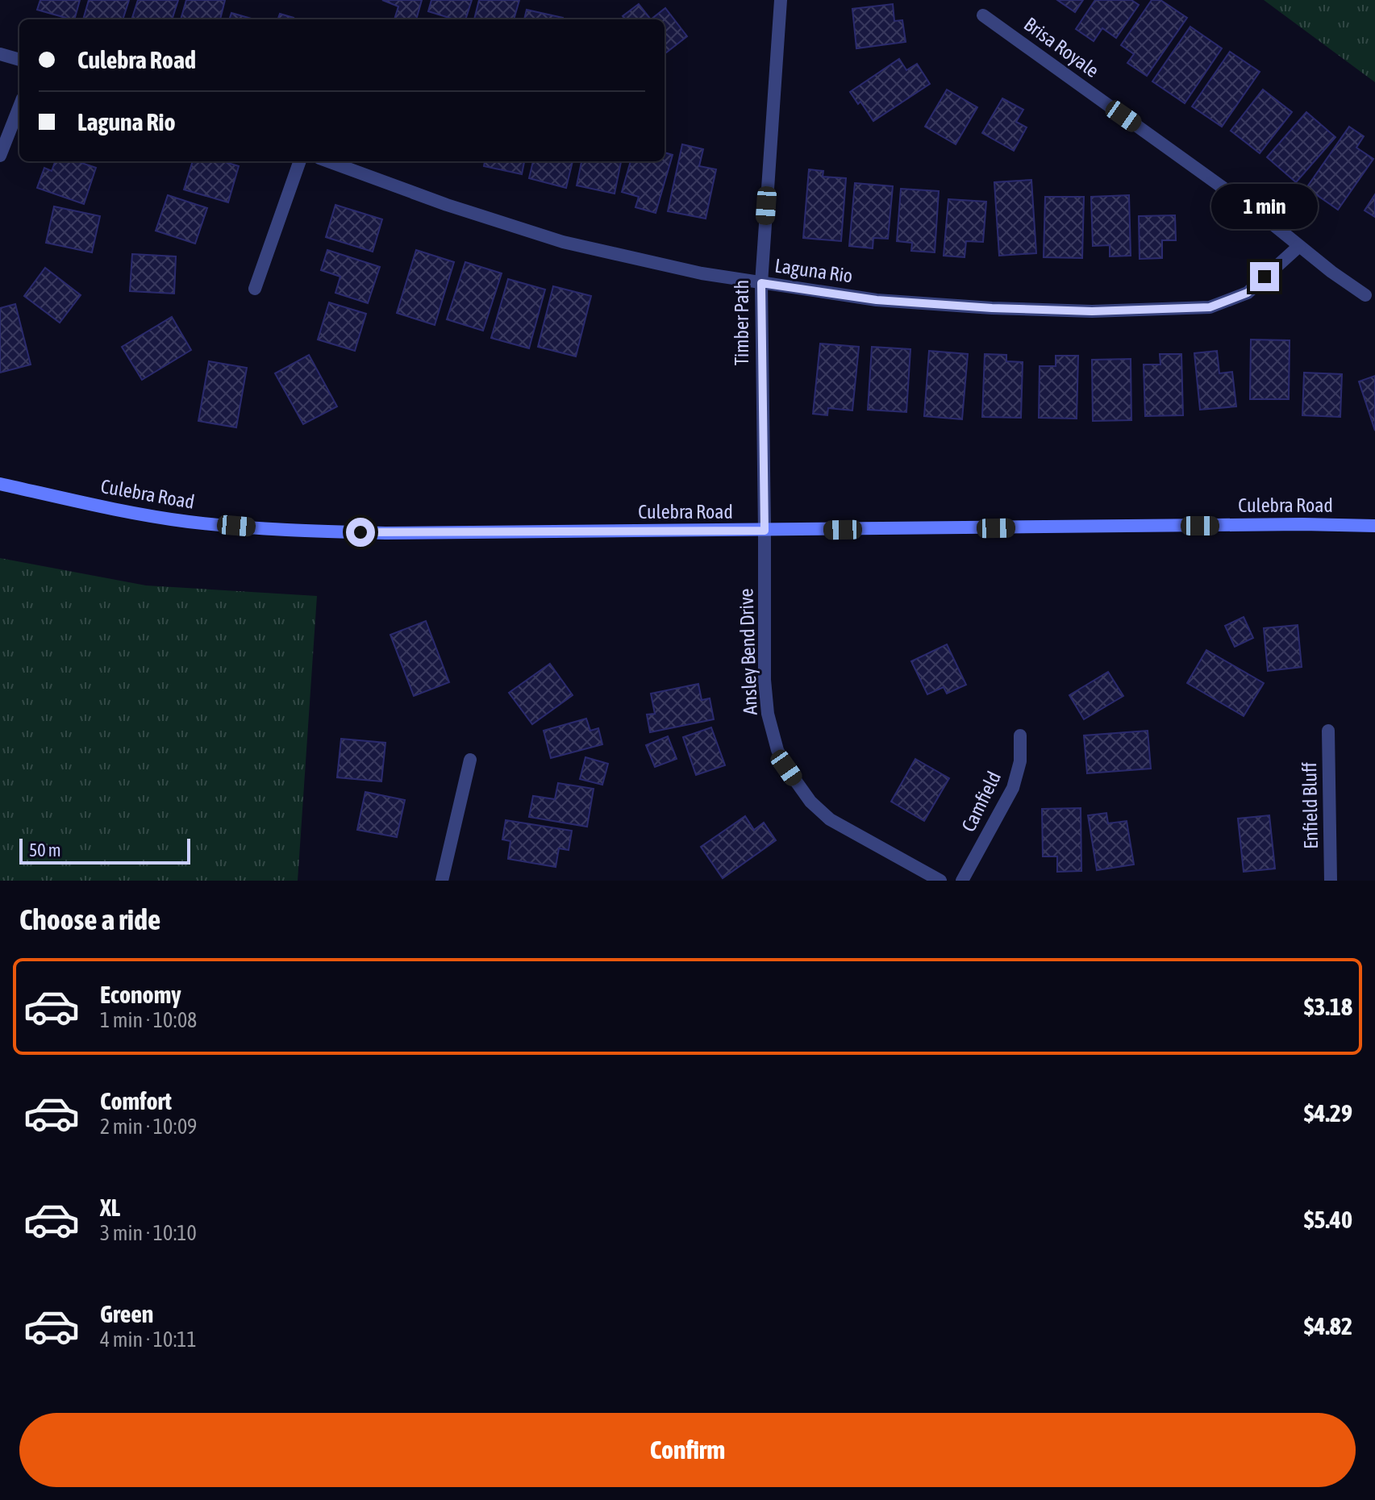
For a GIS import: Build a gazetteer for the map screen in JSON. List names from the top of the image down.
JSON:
{
  "streets": {
    "main road": ["Culebra Road"],
    "street": [
      "Brisa Royale",
      "Laguna Rio",
      "Timber Path",
      "Ansley Bend Drive",
      "Camfield",
      "Enfield Bluff"
    ]
  },
  "crossings": [
    ["Brisa Royale", "Laguna Rio"],
    ["Laguna Rio", "Timber Path"],
    ["Timber Path", "Culebra Road"],
    ["Timber Path", "Ansley Bend Drive"],
    ["Culebra Road", "Ansley Bend Drive"]
  ],
  "scale_bar": "50 m",
  "page": {
    "banner": ["Culebra Road", "Laguna Rio"],
    "bubble": "1 min",
    "scale": "50 m",
    "heading": "Choose a ride",
    "list": [
      {
        "name": "Economy",
        "note": "1 min · 10:08",
        "value": "$3.18"
      },
      {
        "name": "Comfort",
        "note": "2 min · 10:09",
        "value": "$4.29"
      },
      {
        "name": "XL",
        "note": "3 min · 10:10",
        "value": "$5.40"
      },
      {
        "name": "Green",
        "note": "4 min · 10:11",
        "value": "$4.82"
      }
    ],
    "buttons": "Confirm"
  }
}
